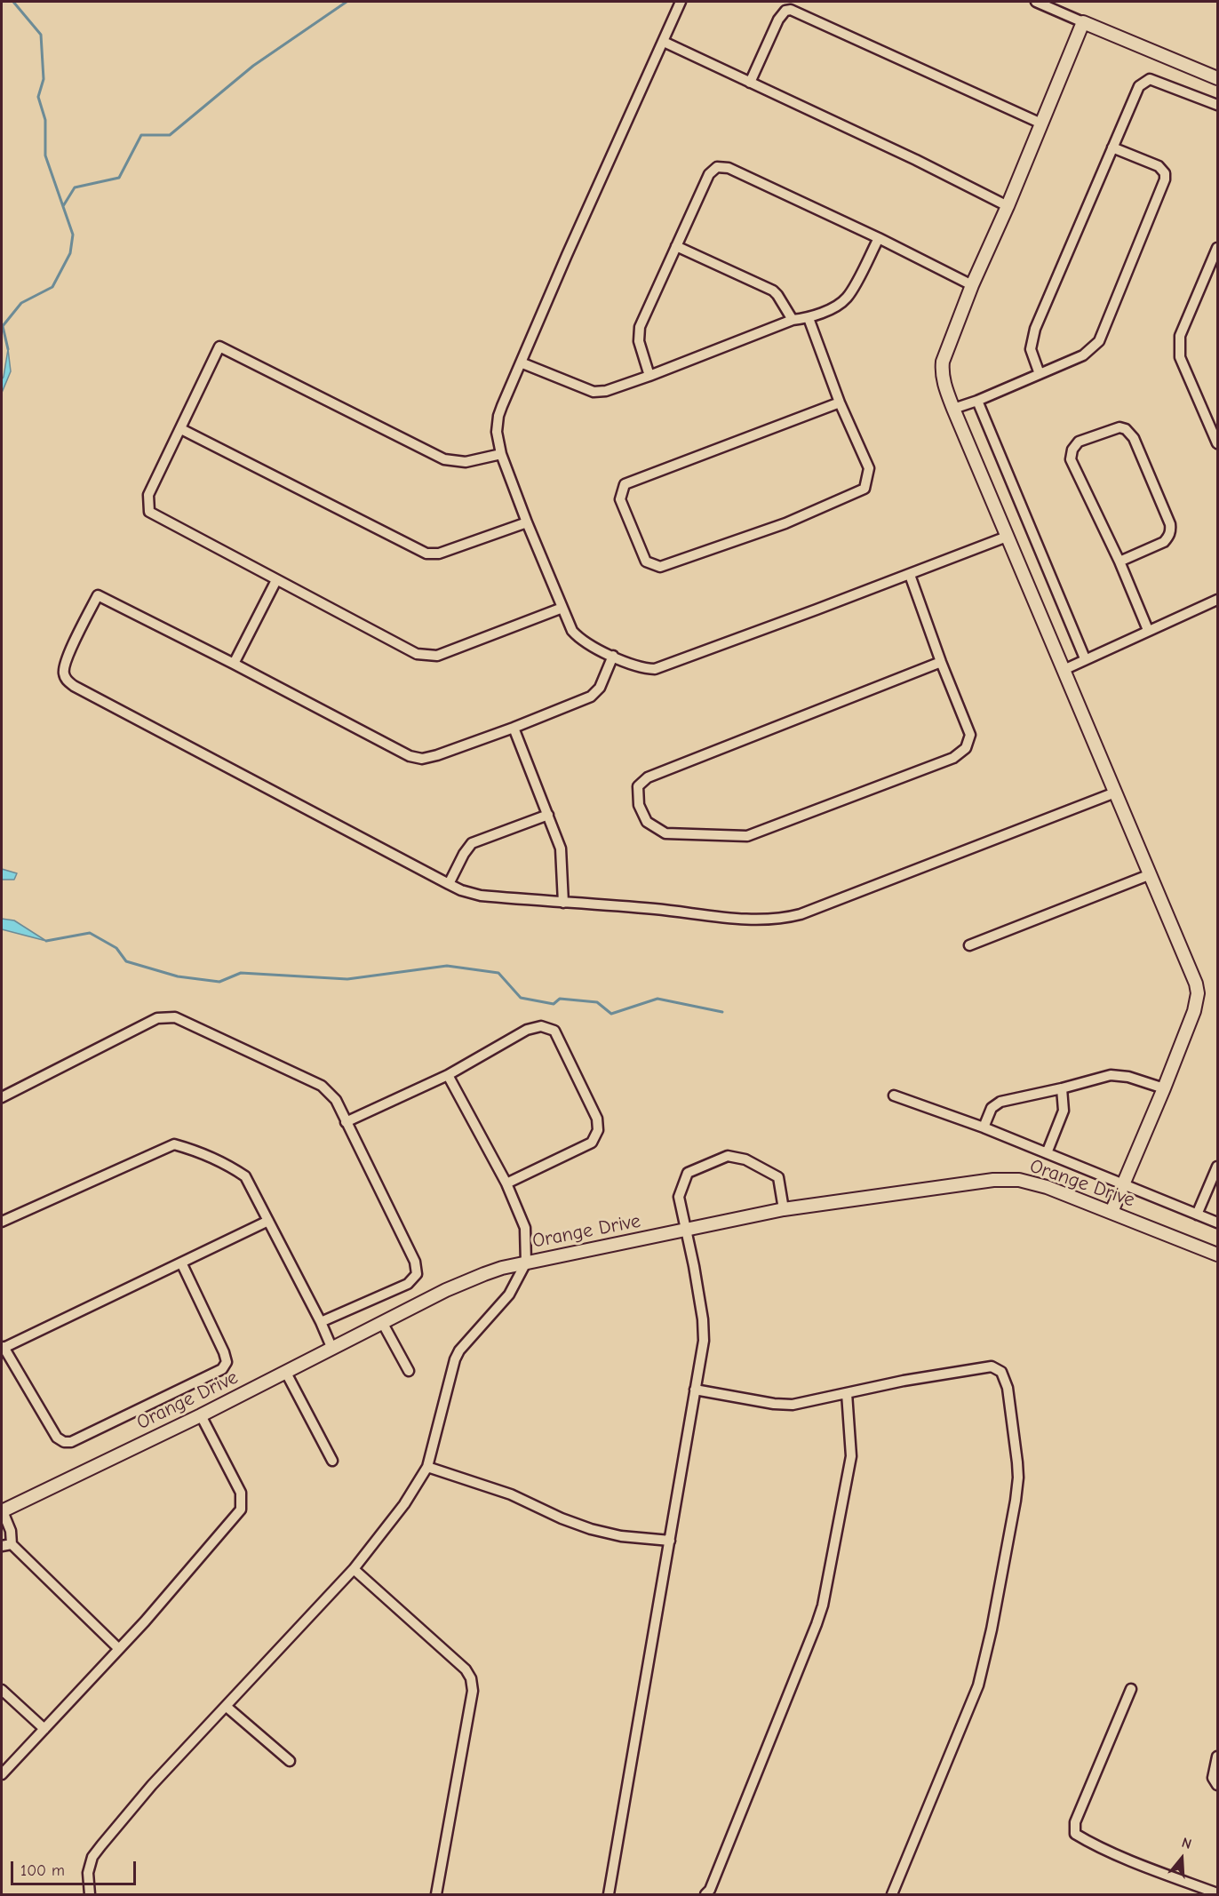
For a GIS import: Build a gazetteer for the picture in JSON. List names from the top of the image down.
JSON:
{
  "streets": {
    "street": ["Orange Drive"]
  },
  "scale_bar": "100 m",
  "north": "top"
}
